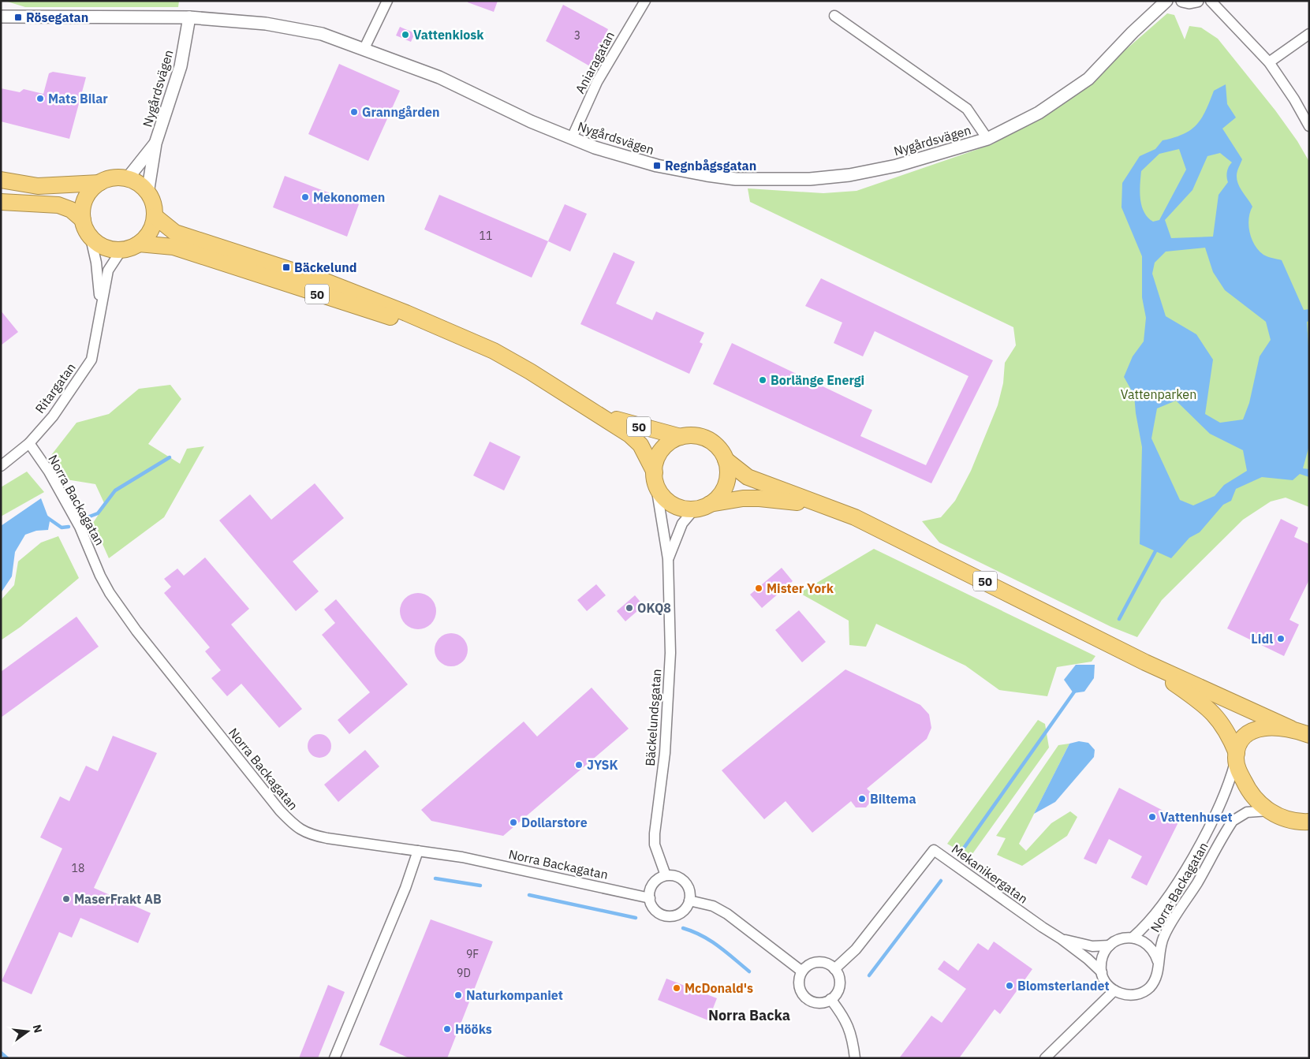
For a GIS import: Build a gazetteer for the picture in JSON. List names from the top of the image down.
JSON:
{
  "streets": {
    "highway": ["50"],
    "street": [
      "Aniaragatan",
      "Nygårdsvägen",
      "Ritargatan",
      "Norra Backagatan",
      "Bäckelundsgatan",
      "Mekanikergatan"
    ]
  },
  "crossings": [
    ["Aniaragatan", "Nygårdsvägen"],
    ["Nygårdsvägen", "50"],
    ["Nygårdsvägen", "Ritargatan"],
    ["50", "Ritargatan"],
    ["50", "Norra Backagatan"],
    ["50", "Bäckelundsgatan"],
    ["Ritargatan", "Norra Backagatan"],
    ["Norra Backagatan", "Bäckelundsgatan"],
    ["Norra Backagatan", "Mekanikergatan"]
  ],
  "districts": ["Norra Backa"],
  "parks": ["Vattenparken"],
  "places": {
    "transit": ["Rösegatan", "Regnbågsgatan", "Bäckelund"],
    "other": [
      "Vattenkiosk",
      "Mats Bilar",
      "Granngården",
      "Mekonomen",
      "Borlänge Energi",
      "Mister York",
      "OKQ8",
      "Lidl",
      "JYSK",
      "Biltema",
      "Vattenhuset",
      "Dollarstore",
      "MaserFrakt AB",
      "Blomsterlandet",
      "McDonald's",
      "Naturkompaniet",
      "Hööks"
    ]
  },
  "house_numbers": [
    "3",
    "11",
    "18",
    "9F",
    "9D"
  ],
  "north": "right"
}
